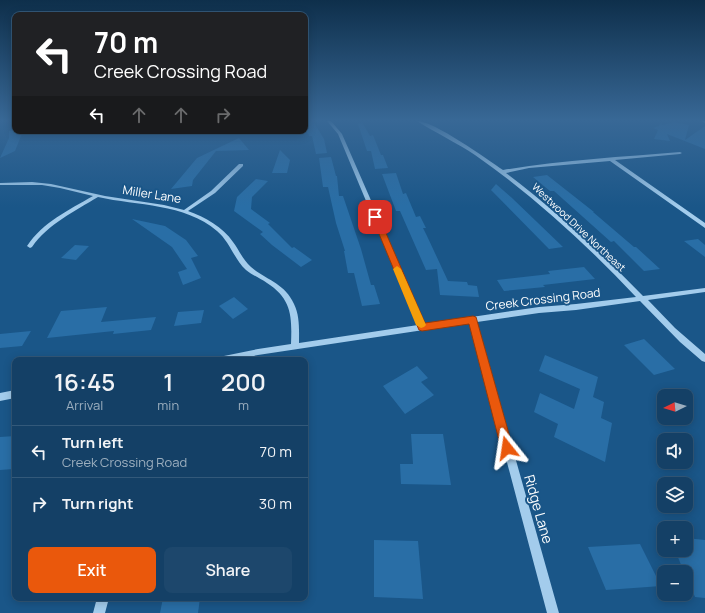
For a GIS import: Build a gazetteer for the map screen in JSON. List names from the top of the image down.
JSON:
{
  "streets": {
    "street": [
      "Miller Lane",
      "Westwood Drive Northeast",
      "Creek Crossing Road",
      "Ridge Lane"
    ]
  },
  "crossings": [
    ["Miller Lane", "Creek Crossing Road"],
    ["Westwood Drive Northeast", "Creek Crossing Road"],
    ["Creek Crossing Road", "Ridge Lane"]
  ],
  "north": "left",
  "page": {
    "turn": ["70 m", "Creek Crossing Road"],
    "eta": [
      "16:45",
      "Arrival",
      "1",
      "min",
      "200",
      "m"
    ],
    "map_buttons": ["+", "−"],
    "list": [
      {
        "name": "Turn left",
        "note": "Creek Crossing Road",
        "value": "70 m"
      },
      {
        "name": "Turn right",
        "value": "30 m"
      }
    ],
    "buttons": ["Exit", "Share"]
  }
}
